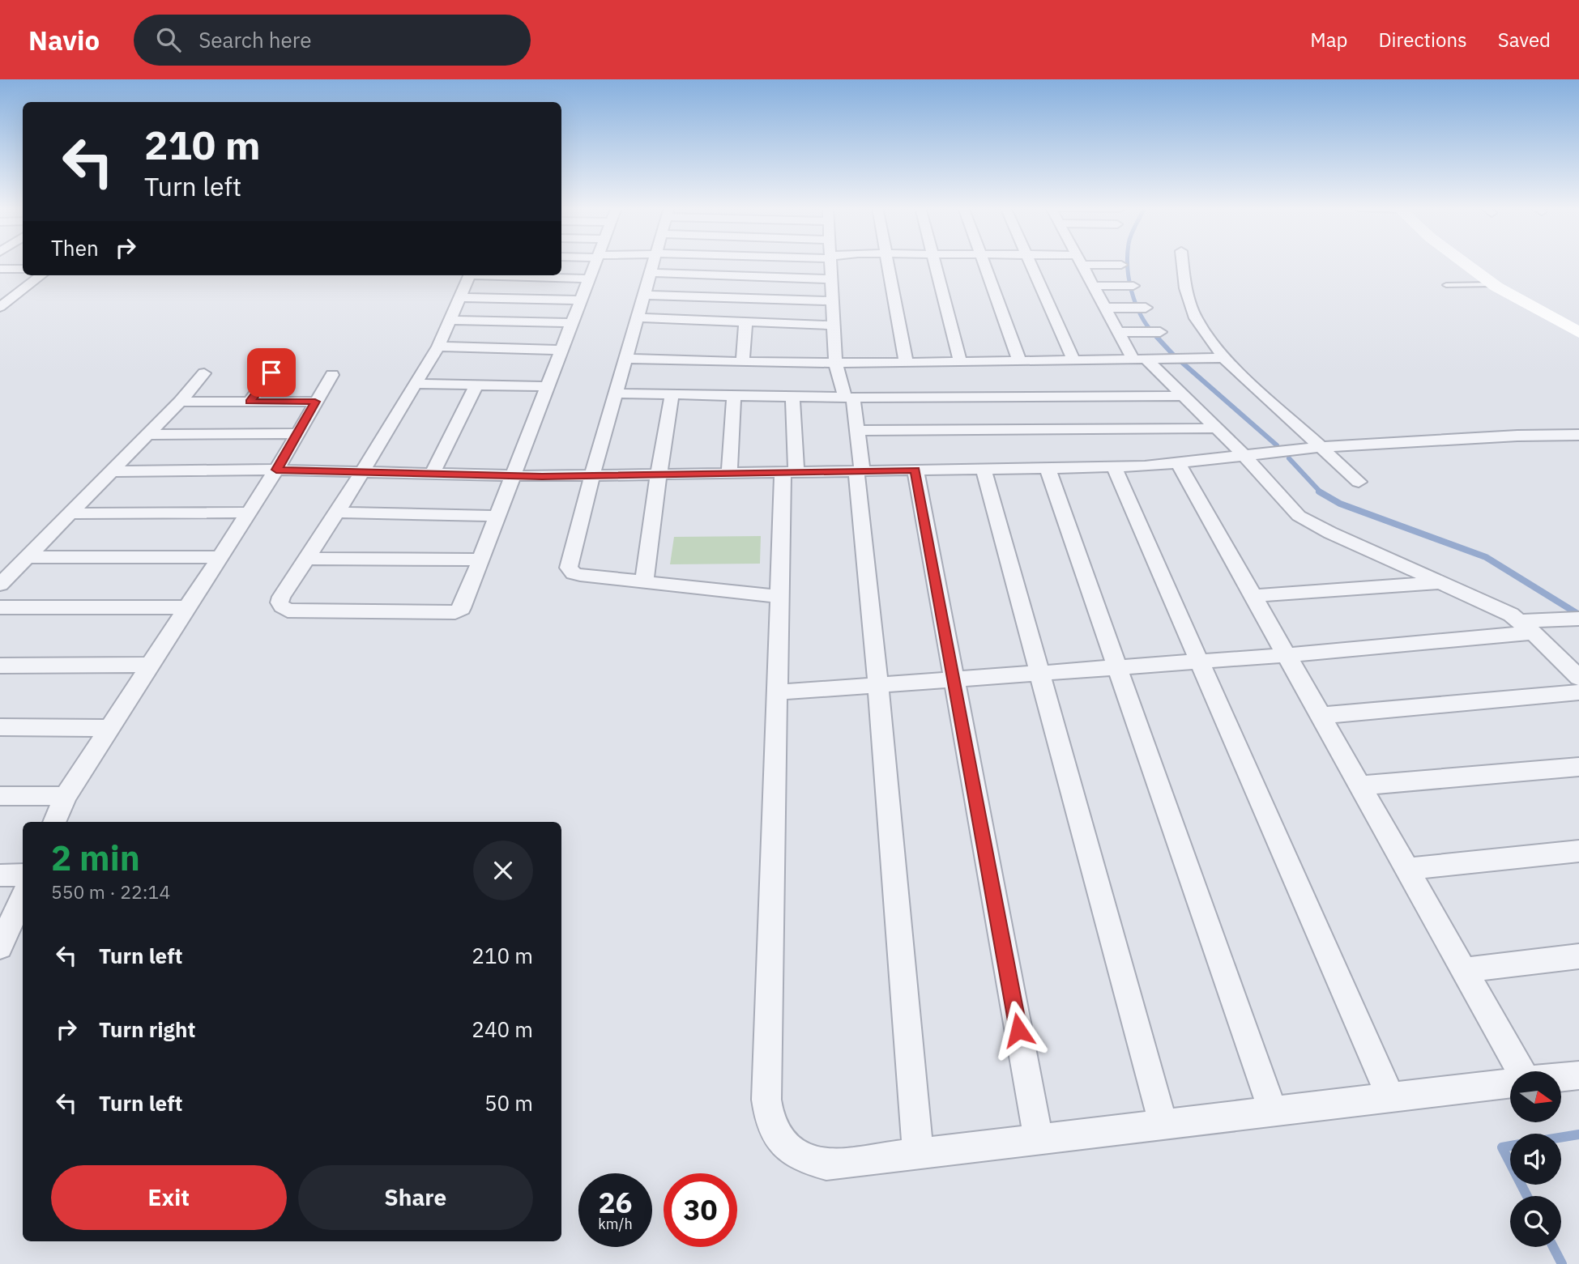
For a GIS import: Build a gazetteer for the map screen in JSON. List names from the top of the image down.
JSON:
{
  "north": "right",
  "page": {
    "header": "Navio",
    "search": "Search here",
    "nav": ["Map", "Directions", "Saved"],
    "turn": ["210 m", "Turn left"],
    "then": "Then",
    "heading": ["2 min", "550 m · 22:14"],
    "list": [
      {
        "name": "Turn left",
        "value": "210 m"
      },
      {
        "name": "Turn right",
        "value": "240 m"
      },
      {
        "name": "Turn left",
        "value": "50 m"
      }
    ],
    "buttons": ["Exit", "Share"],
    "speed": "26 km/h",
    "limit": "30"
  }
}
